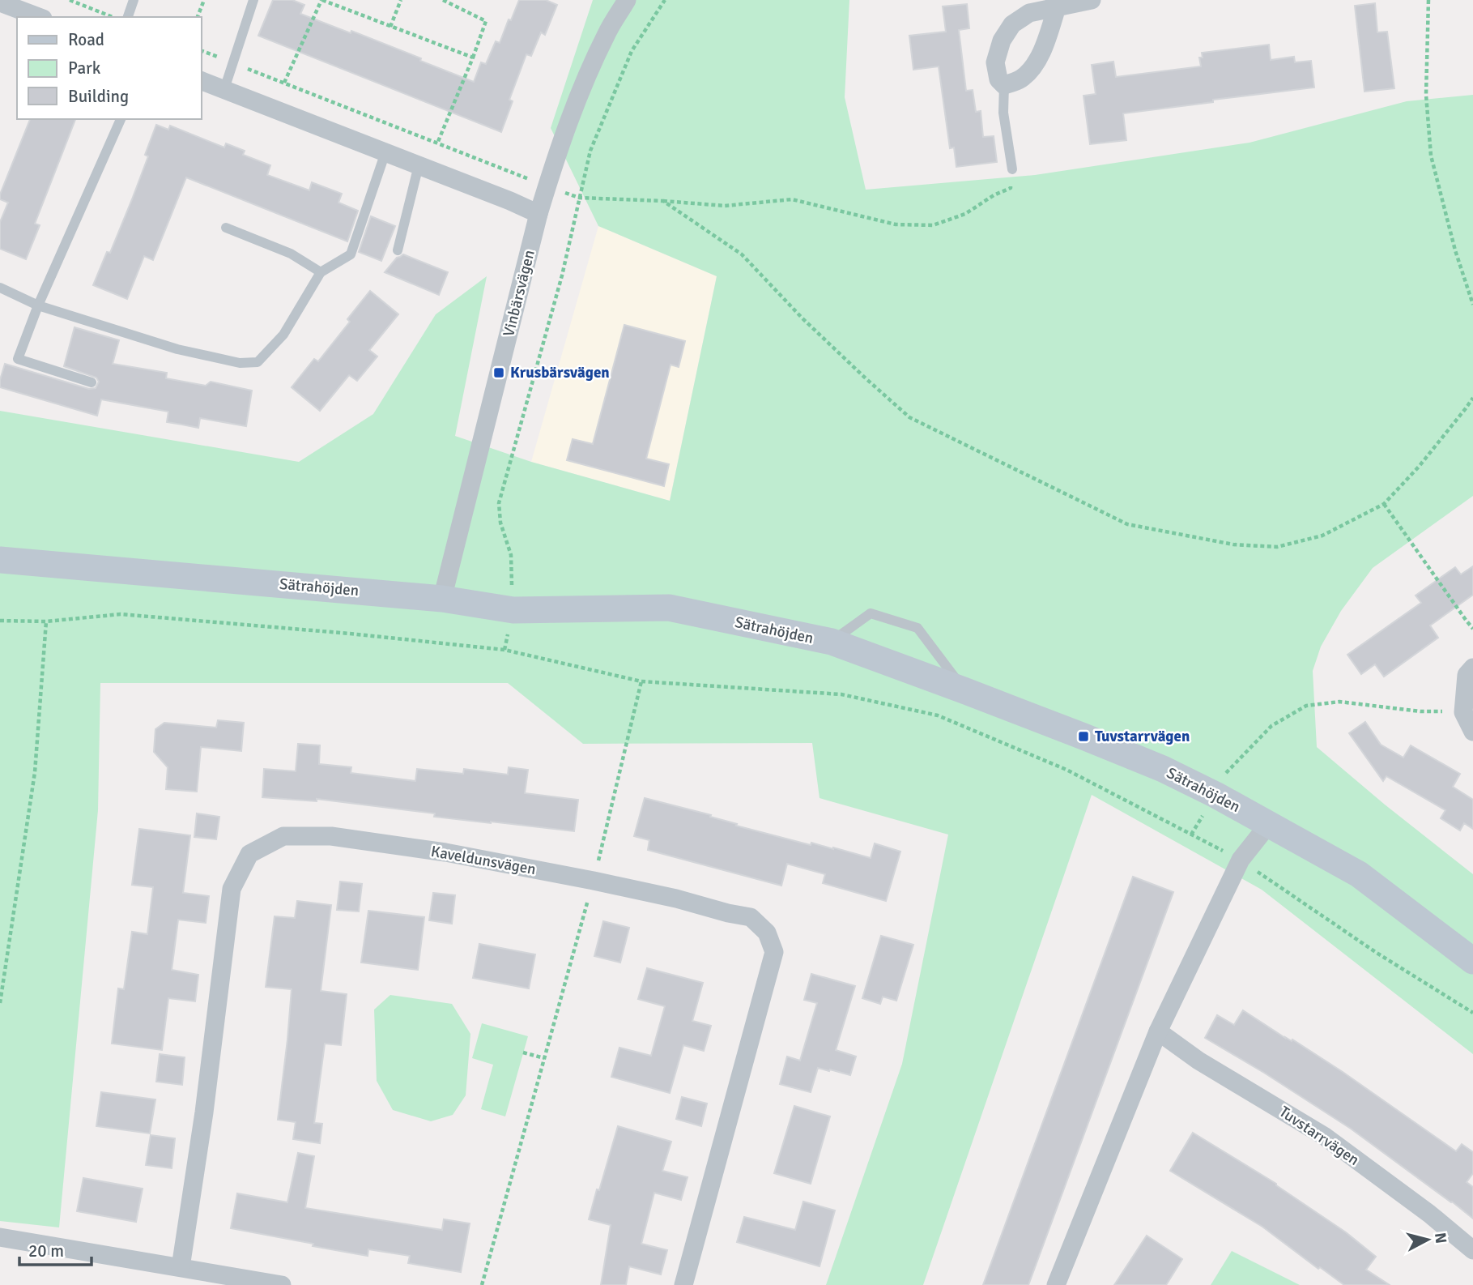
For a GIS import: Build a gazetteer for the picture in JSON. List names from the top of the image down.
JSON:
{
  "streets": {
    "street": [
      "Vinbärsvägen",
      "Sätrahöjden",
      "Kaveldunsvägen",
      "Tuvstarrvägen"
    ]
  },
  "crossings": [
    ["Vinbärsvägen", "Sätrahöjden"]
  ],
  "places": {
    "transit": ["Krusbärsvägen", "Tuvstarrvägen"]
  },
  "legend": ["Road", "Park", "Building"],
  "scale_bar": "20 m",
  "north": "right"
}
